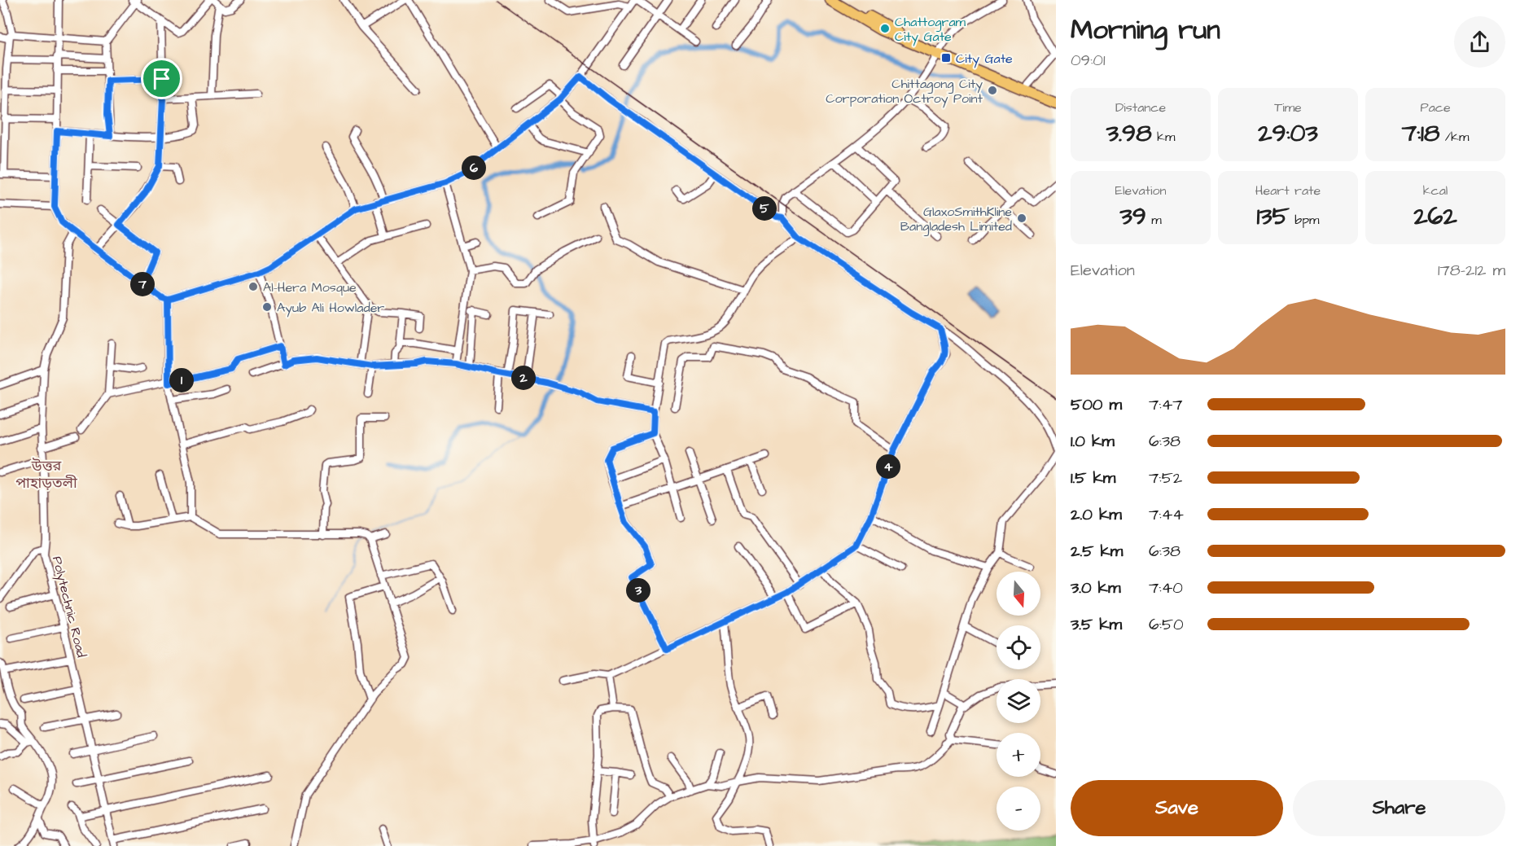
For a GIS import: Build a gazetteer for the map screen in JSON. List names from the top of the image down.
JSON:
{
  "streets": {
    "street": ["Polytechnic Road"]
  },
  "districts": ["উত্তর পাহাড়তলী"],
  "places": {
    "other": [
      "Chattogram City Gate",
      "Chittagong City Corporation Octroy Point",
      "GlaxoSmithKline Bangladesh Limited",
      "Al-Hera Mosque",
      "Ayub Ali Howlader"
    ],
    "transit": ["City Gate"]
  },
  "north": "bottom",
  "page": {
    "heading": ["Morning run", "09:01"],
    "stats": [
      ["Distance", "3.98 km"],
      ["Time", "29:03"],
      ["Pace", "7:18 /km"],
      ["Elevation", "39 m"],
      ["Heart rate", "135 bpm"],
      ["kcal", "262"]
    ],
    "pins": [
      "6",
      "5",
      "7",
      "2",
      "1",
      "4",
      "3"
    ],
    "chart": ["Elevation", "178–212 m"],
    "list": [
      {
        "name": "500 m",
        "note": "7:47"
      },
      {
        "name": "1.0 km",
        "note": "6:38"
      },
      {
        "name": "1.5 km",
        "note": "7:52"
      },
      {
        "name": "2.0 km",
        "note": "7:44"
      },
      {
        "name": "2.5 km",
        "note": "6:38"
      },
      {
        "name": "3.0 km",
        "note": "7:40"
      },
      {
        "name": "3.5 km",
        "note": "6:50"
      }
    ],
    "map_buttons": ["+", "−"],
    "buttons": ["Save", "Share"]
  }
}
